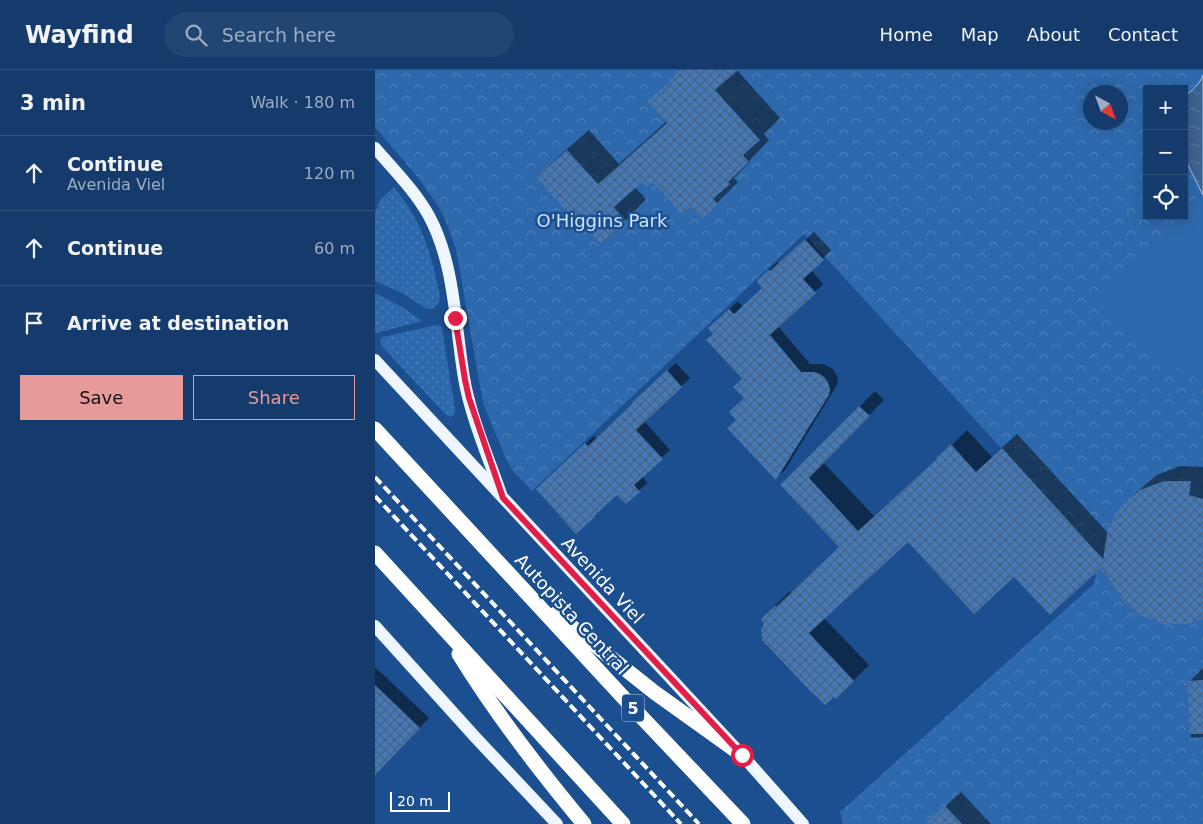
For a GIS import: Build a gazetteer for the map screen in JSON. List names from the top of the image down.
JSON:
{
  "streets": {
    "highway": ["Autopista Central", "5"],
    "main road": ["Avenida Viel"]
  },
  "parks": ["O'Higgins Park"],
  "scale_bar": "20 m",
  "north": "bottom right",
  "page": {
    "header": "Wayfind",
    "search": "Search here",
    "nav": [
      "Home",
      "Map",
      "About",
      "Contact"
    ],
    "heading": ["3 min", "Walk · 180 m"],
    "map_buttons": ["+", "−"],
    "list": [
      ["Continue", "Avenida Viel", "120 m"],
      ["Continue", "60 m"],
      "Arrive at destination"
    ],
    "buttons": ["Save", "Share"],
    "scale": "20 m"
  }
}
